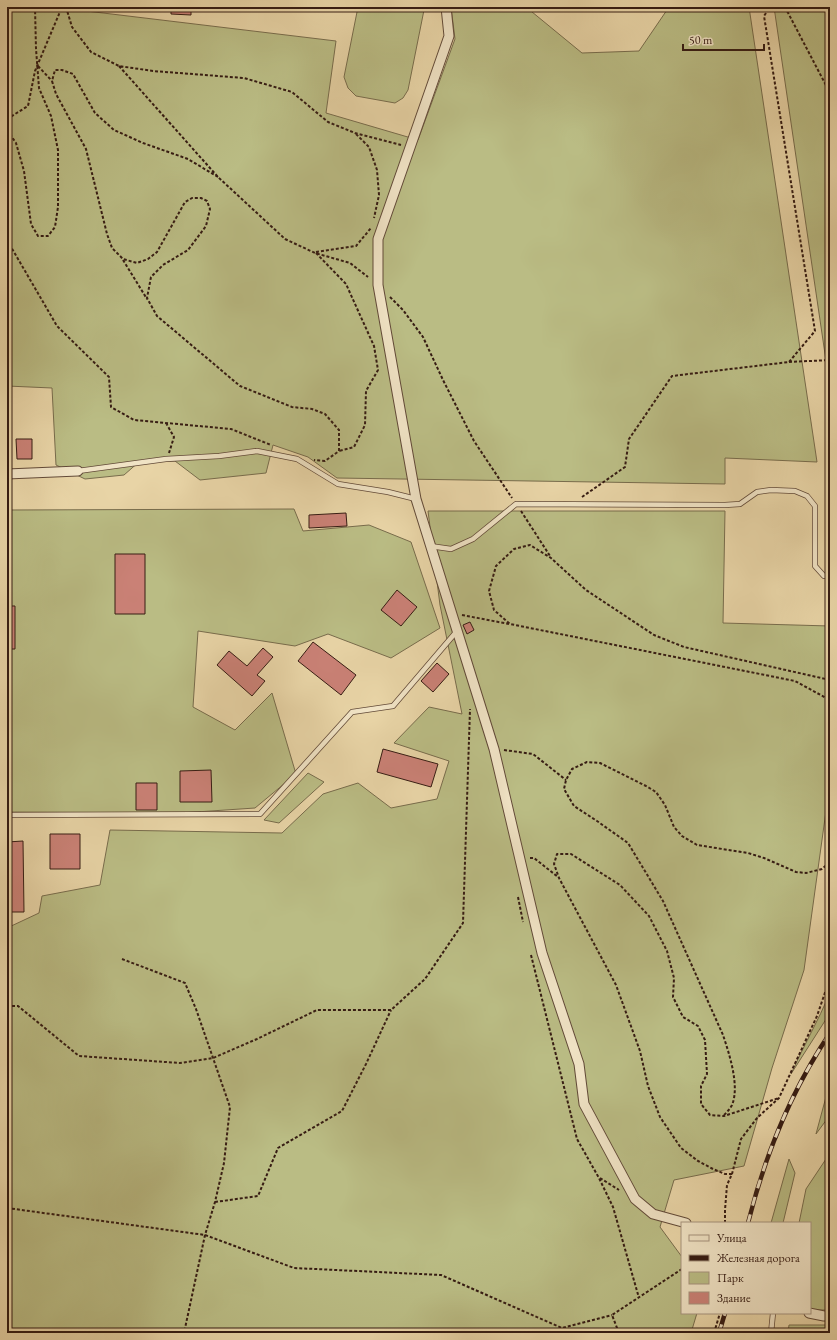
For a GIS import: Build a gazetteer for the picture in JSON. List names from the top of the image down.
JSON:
{
  "legend": [
    "Улица",
    "Железная дорога",
    "Парк",
    "Здание"
  ],
  "scale_bar": "50 m"
}
